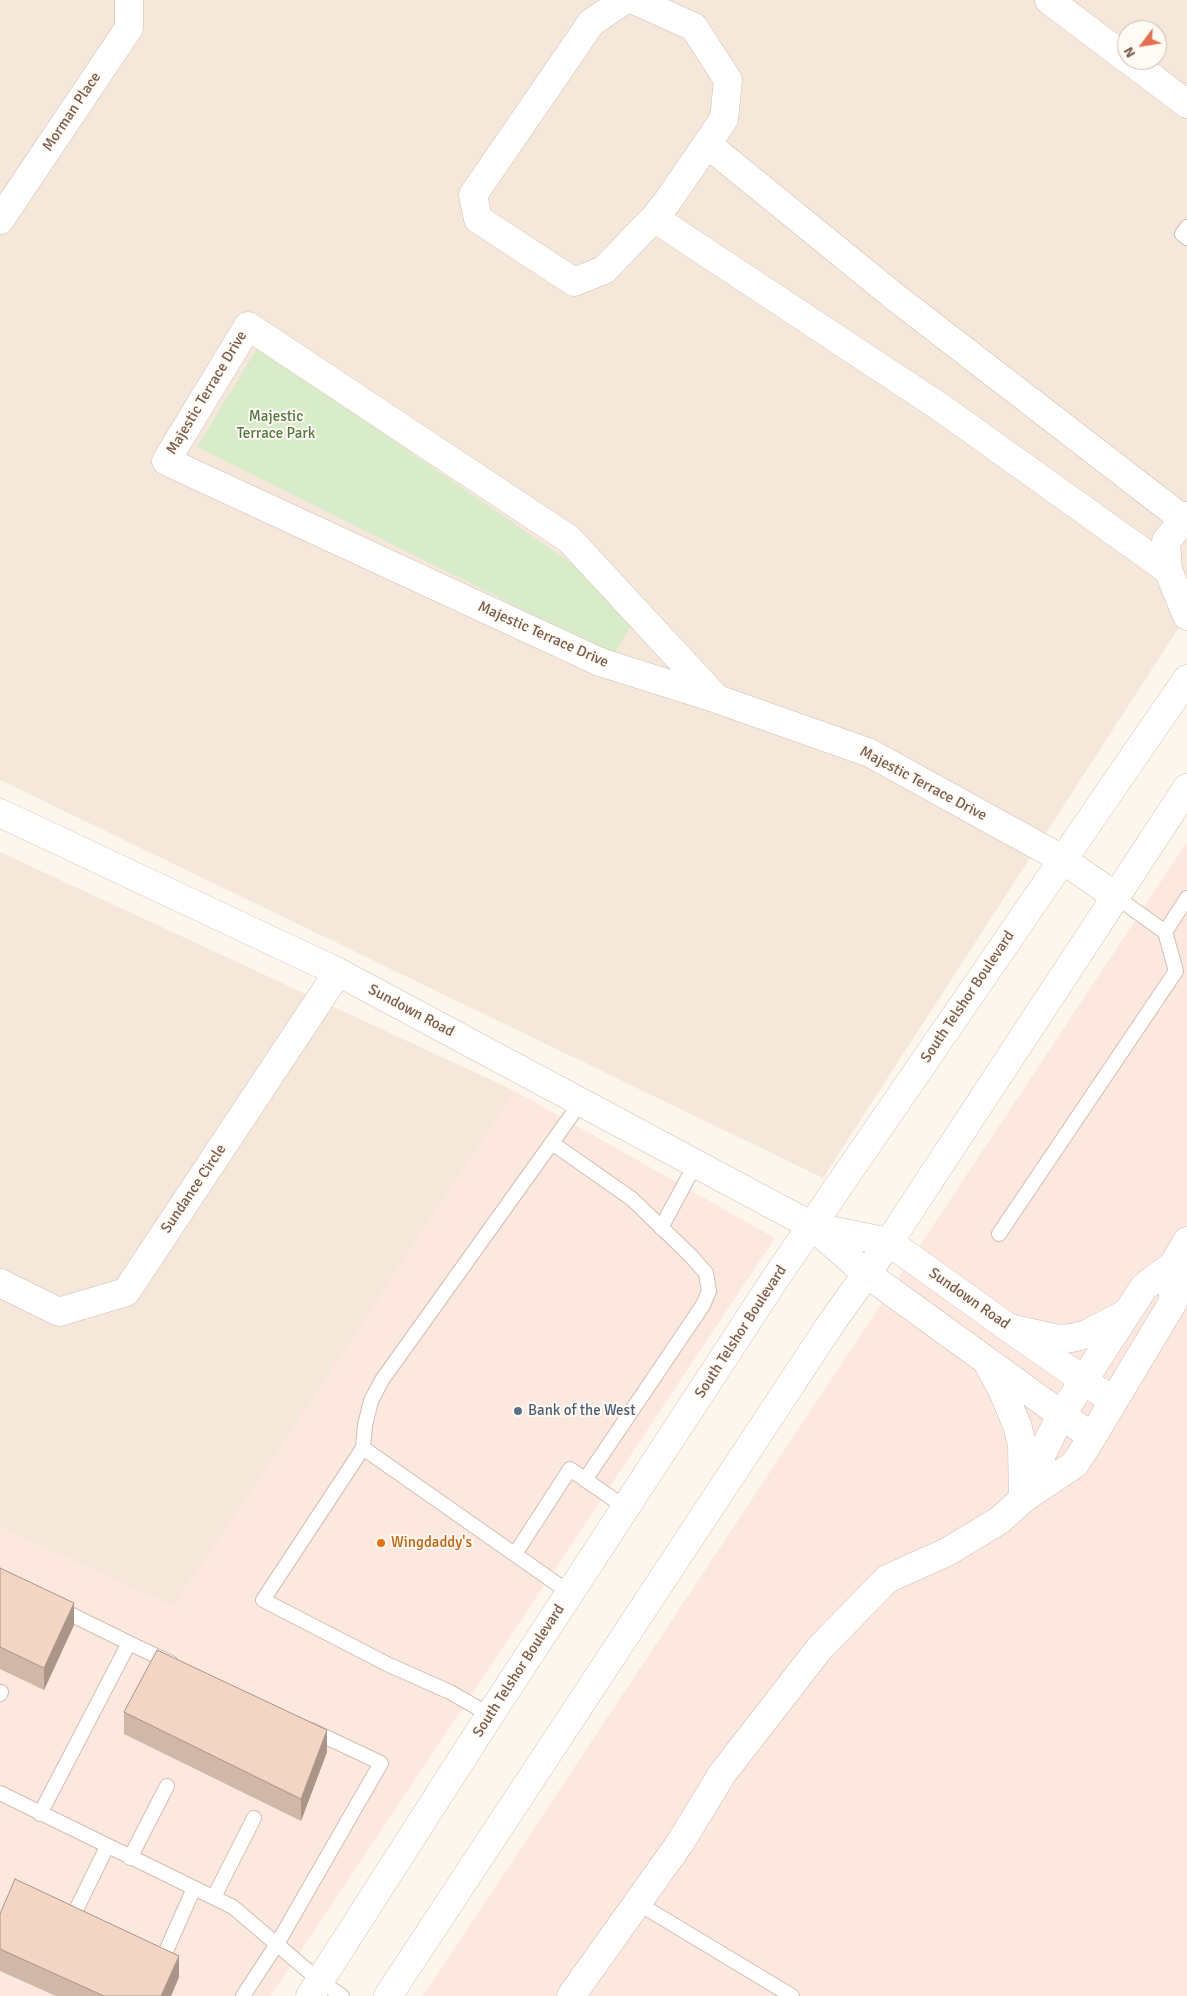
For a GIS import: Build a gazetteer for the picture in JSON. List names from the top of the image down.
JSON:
{
  "streets": {
    "street": [
      "Morman Place",
      "Majestic Terrace Drive",
      "South Telshor Boulevard",
      "Sundown Road",
      "Sundance Circle"
    ]
  },
  "crossings": [
    ["Majestic Terrace Drive", "South Telshor Boulevard"],
    ["South Telshor Boulevard", "Sundown Road"],
    ["Sundown Road", "Sundance Circle"]
  ],
  "parks": ["Majestic Terrace Park"],
  "places": ["Bank of the West", "Wingdaddy's"],
  "north": "bottom left"
}
